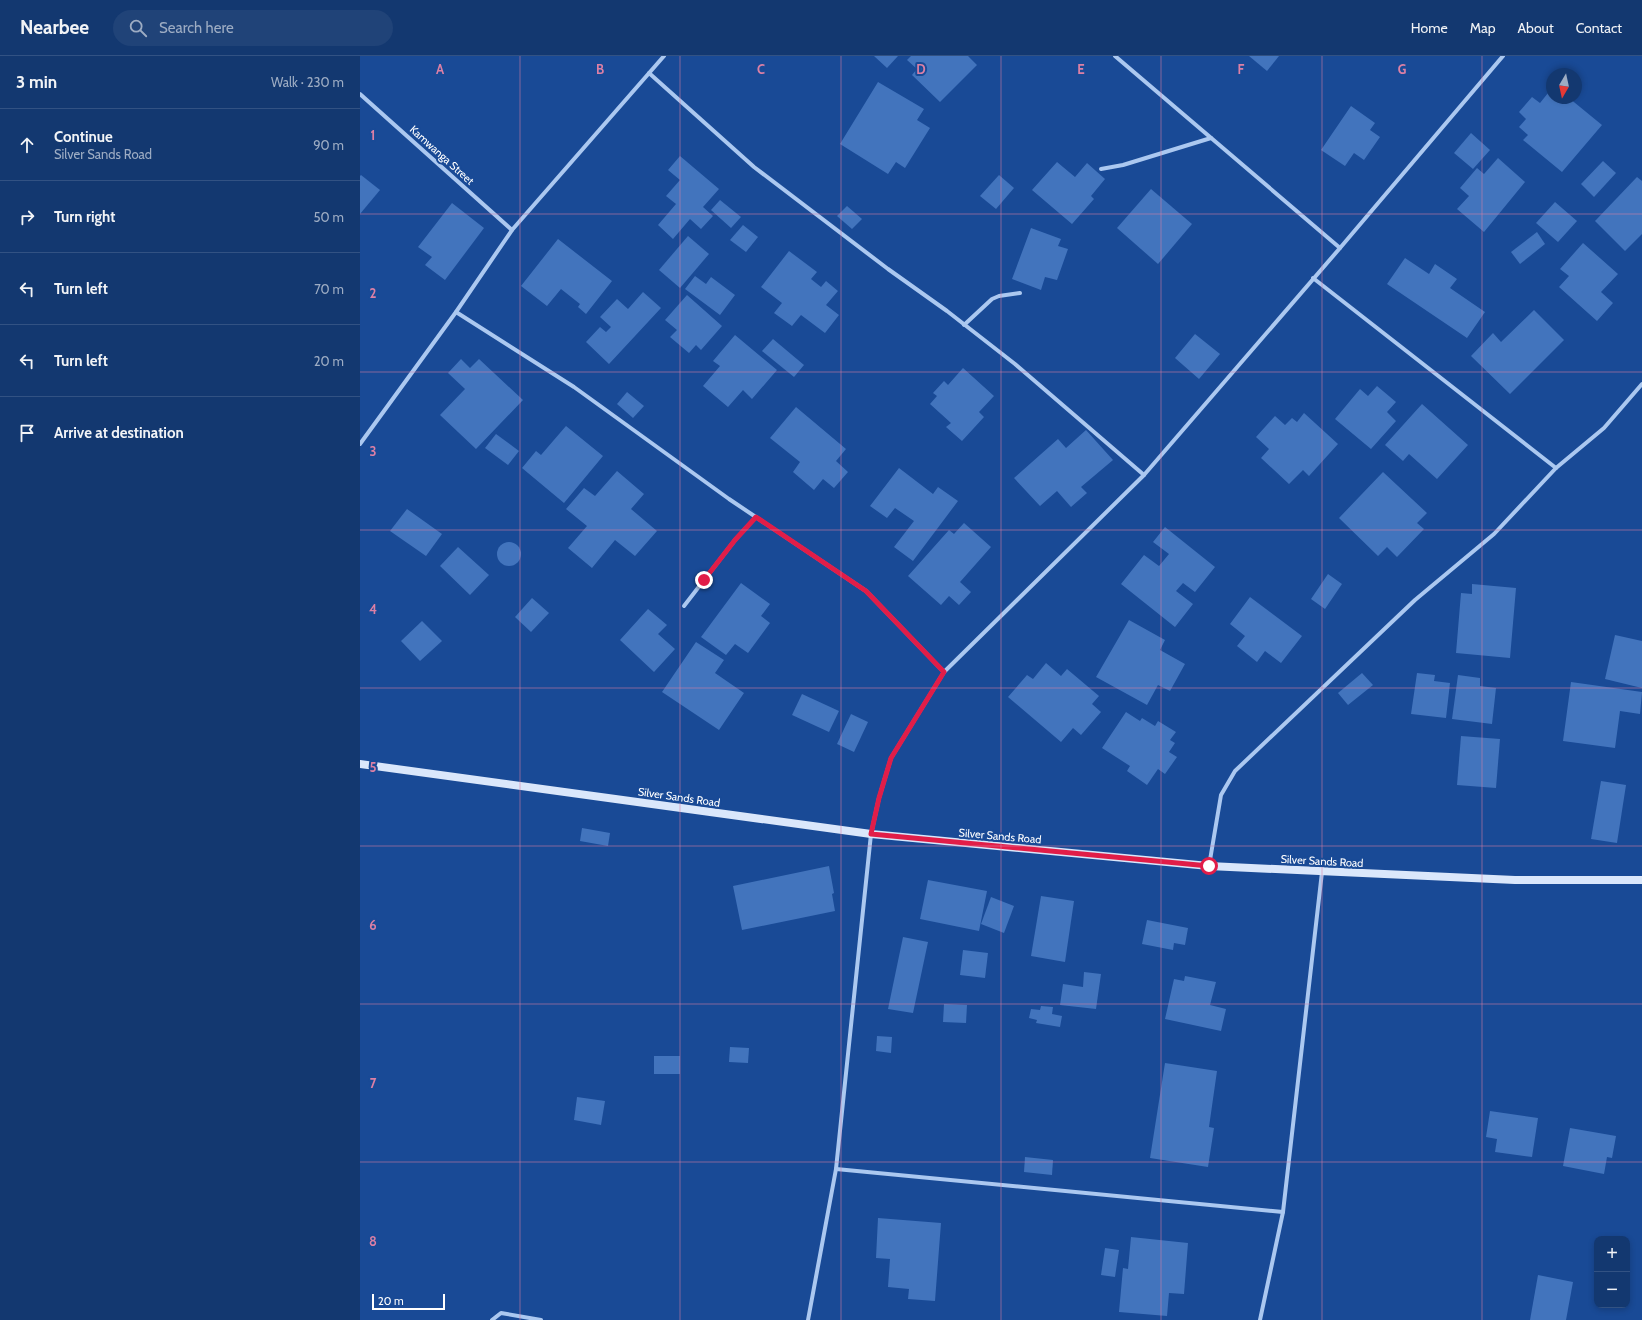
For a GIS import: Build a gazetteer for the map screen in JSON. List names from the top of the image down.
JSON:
{
  "streets": {
    "street": ["Kamwanga Street", "Silver Sands Road"]
  },
  "scale_bar": "20 m",
  "north": "bottom",
  "page": {
    "header": "Nearbee",
    "search": "Search here",
    "nav": [
      "Home",
      "Map",
      "About",
      "Contact"
    ],
    "heading": ["3 min", "Walk · 230 m"],
    "list": [
      ["Continue", "Silver Sands Road", "90 m"],
      ["Turn right", "50 m"],
      ["Turn left", "70 m"],
      ["Turn left", "20 m"],
      "Arrive at destination"
    ],
    "map_buttons": ["+", "−"],
    "scale": "20 m"
  },
  "grid": {
    "columns": [
      "A",
      "B",
      "C",
      "D",
      "E",
      "F",
      "G"
    ],
    "rows": [
      "1",
      "2",
      "3",
      "4",
      "5",
      "6",
      "7",
      "8"
    ]
  }
}
